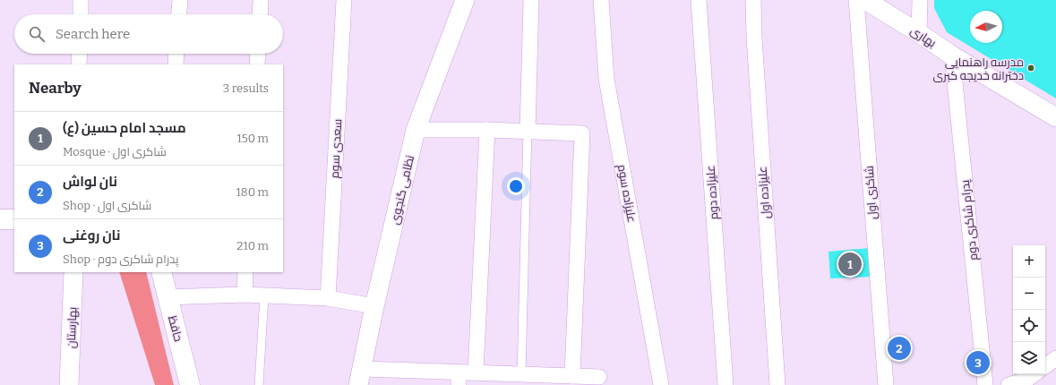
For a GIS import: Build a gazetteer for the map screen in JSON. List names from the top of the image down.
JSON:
{
  "streets": {
    "main road": ["حافظ"],
    "street": [
      "بهاری",
      "سعدی سوم",
      "نظامی گنجوی",
      "علیزاده دوم",
      "علیزاده اول",
      "شاکری اول",
      "علیزاده سوم",
      "پدرام شاکری دوم",
      "بهارستان"
    ]
  },
  "crossings": [
    ["بهاری", "پدرام شاکری دوم"]
  ],
  "places": ["مدرسه راهنمایی دخترانه خدیجه کبری"],
  "north": "left",
  "page": {
    "search": "Search here",
    "heading": ["Nearby", "3 results"],
    "list": [
      {
        "mark": "1",
        "name": "مسجد امام حسین (ع)",
        "note": "Mosque · شاکری اول",
        "value": "150 m"
      },
      {
        "mark": "2",
        "name": "نان لواش",
        "note": "Shop · شاکری اول",
        "value": "180 m"
      },
      {
        "mark": "3",
        "name": "نان روغنی",
        "note": "Shop · پدرام شاکری دوم",
        "value": "210 m"
      }
    ],
    "map_buttons": ["+", "−"],
    "pins": ["1", "2", "3"]
  }
}
